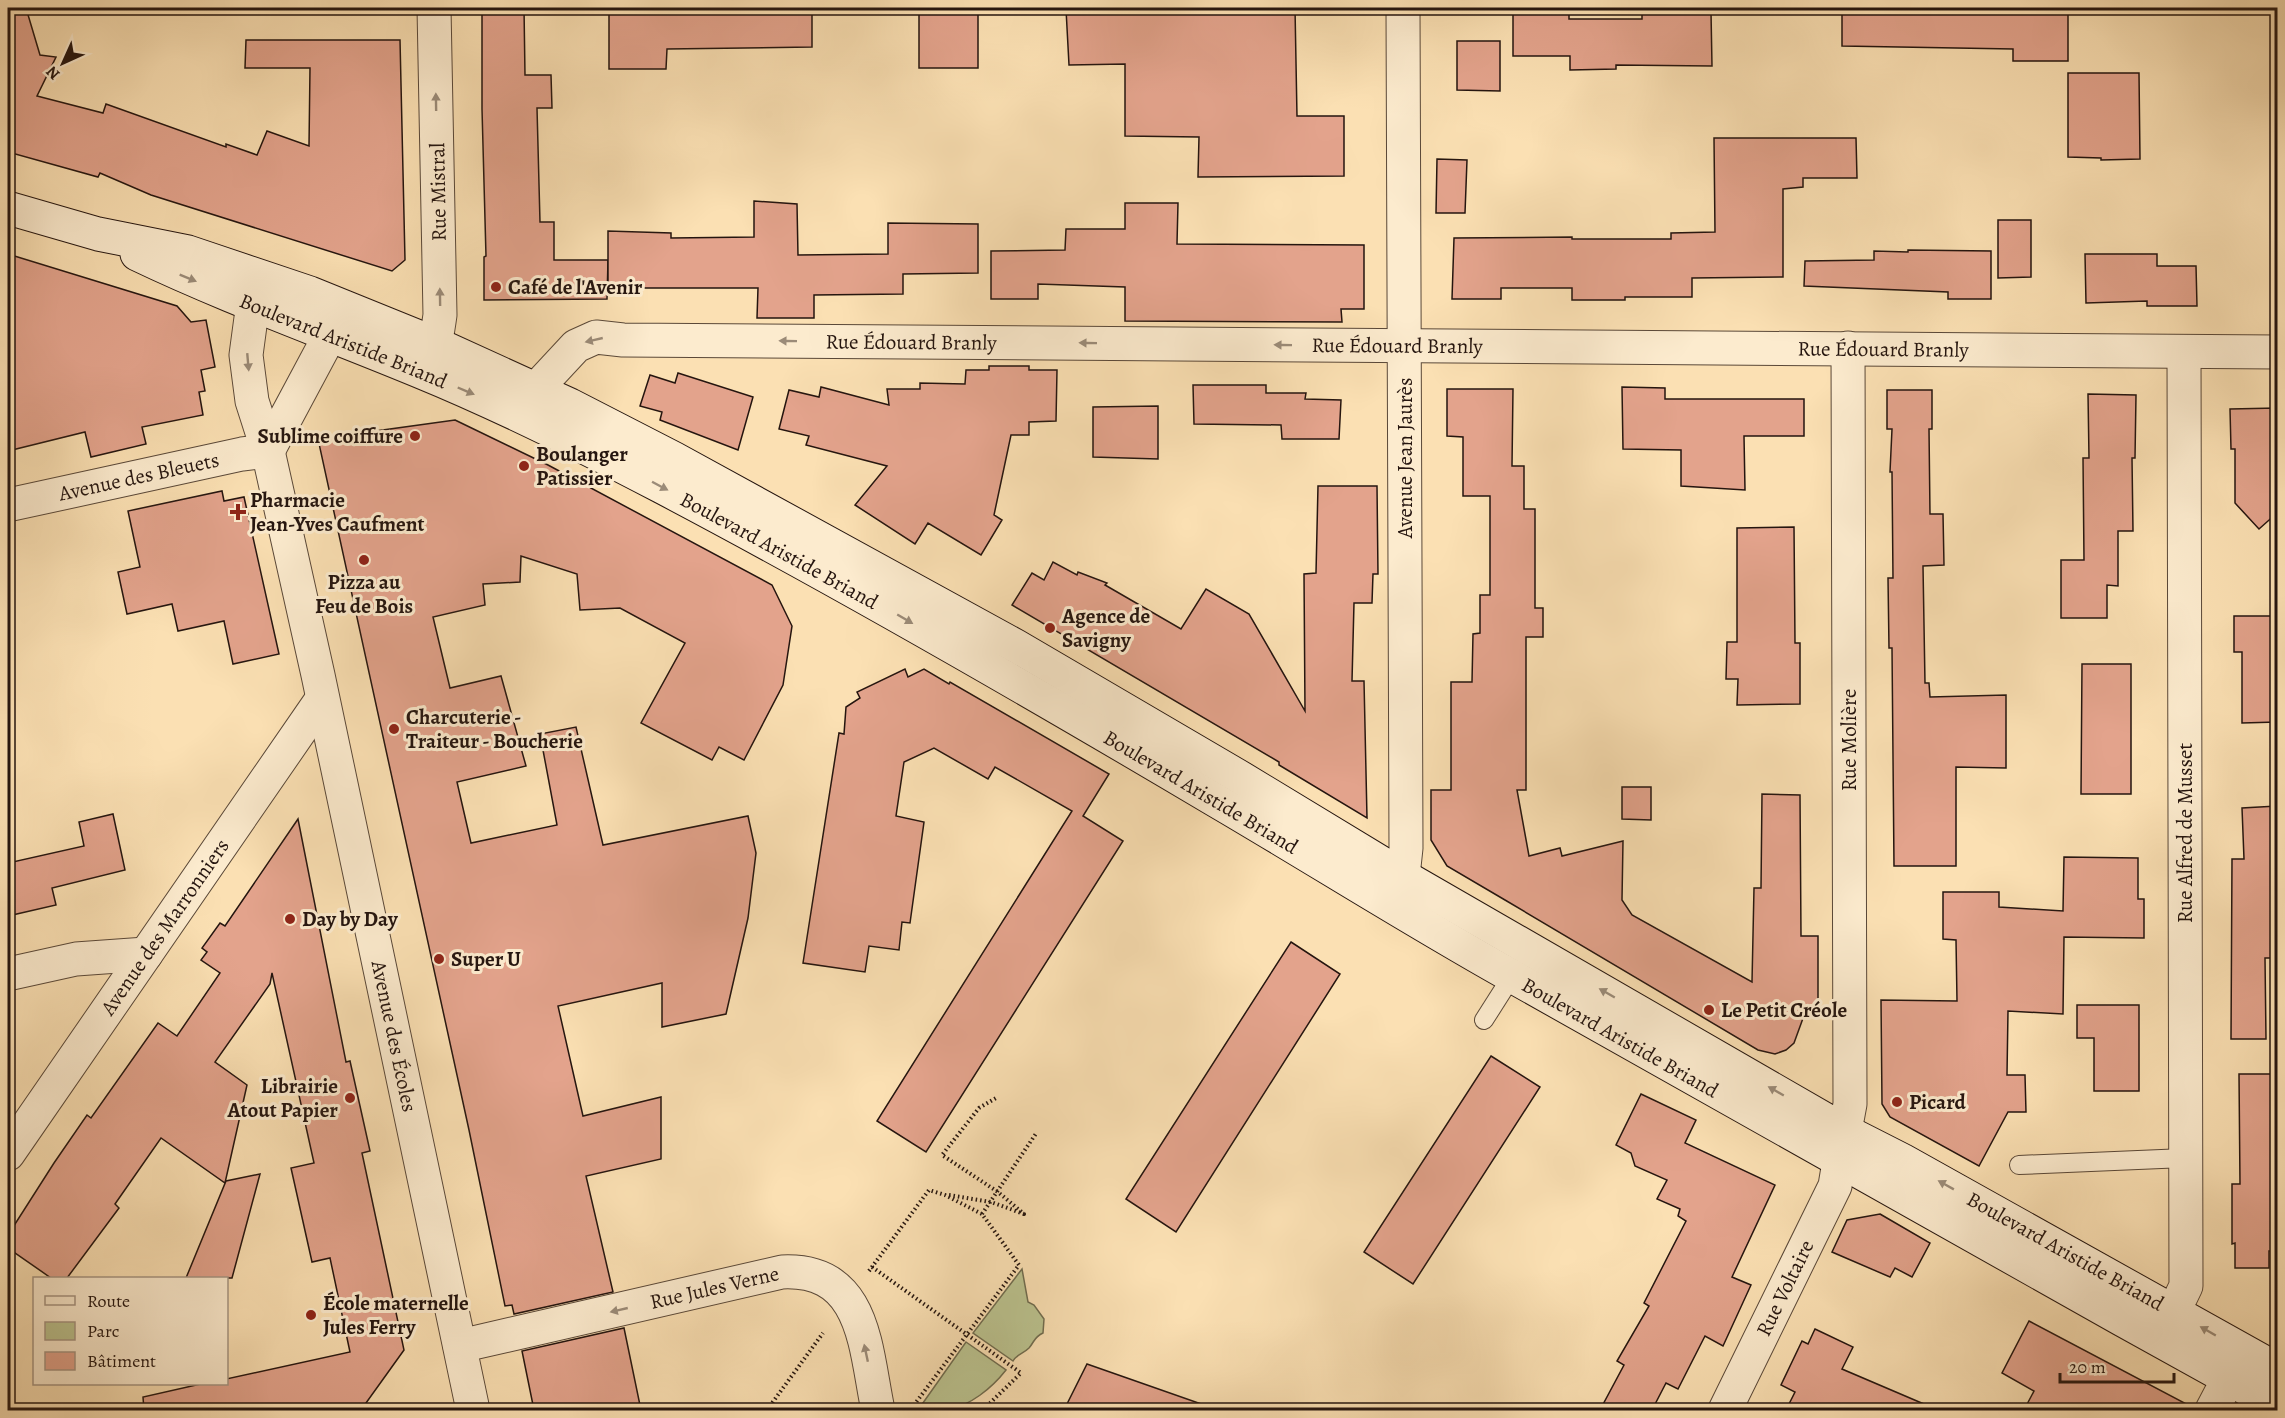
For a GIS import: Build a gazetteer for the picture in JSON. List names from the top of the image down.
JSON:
{
  "streets": {
    "street": [
      "Rue Mistral",
      "Boulevard Aristide Briand",
      "Rue Édouard Branly",
      "Avenue Jean Jaurès",
      "Avenue des Bleuets",
      "Rue Molière",
      "Rue Alfred de Musset",
      "Avenue des Marronniers",
      "Avenue des Écoles",
      "Rue Voltaire",
      "Rue Jules Verne"
    ]
  },
  "crossings": [
    ["Rue Mistral", "Boulevard Aristide Briand"],
    ["Boulevard Aristide Briand", "Rue Édouard Branly"],
    ["Boulevard Aristide Briand", "Avenue Jean Jaurès"],
    ["Boulevard Aristide Briand", "Rue Molière"],
    ["Boulevard Aristide Briand", "Rue Alfred de Musset"],
    ["Boulevard Aristide Briand", "Avenue des Écoles"],
    ["Boulevard Aristide Briand", "Rue Voltaire"],
    ["Rue Édouard Branly", "Avenue Jean Jaurès"],
    ["Rue Édouard Branly", "Rue Molière"],
    ["Rue Édouard Branly", "Rue Alfred de Musset"],
    ["Avenue des Bleuets", "Avenue des Écoles"],
    ["Rue Molière", "Rue Voltaire"],
    ["Avenue des Marronniers", "Avenue des Écoles"],
    ["Avenue des Écoles", "Rue Jules Verne"]
  ],
  "one_way": ["Rue Mistral", "Rue Édouard Branly", "Rue Jules Verne"],
  "places": {
    "other": [
      "Café de l'Avenir",
      "Sublime coiffure",
      "Boulanger Patissier",
      "Pizza au Feu de Bois",
      "Agence de Savigny",
      "Charcuterie - Traiteur - Boucherie",
      "Day by Day",
      "Super U",
      "Le Petit Créole",
      "Librairie Atout Papier",
      "Picard",
      "École maternelle Jules Ferry"
    ],
    "health": ["Pharmacie Jean-Yves Caufment"]
  },
  "legend": ["Route", "Parc", "Bâtiment"],
  "scale_bar": "20 m",
  "north": "bottom left"
}
